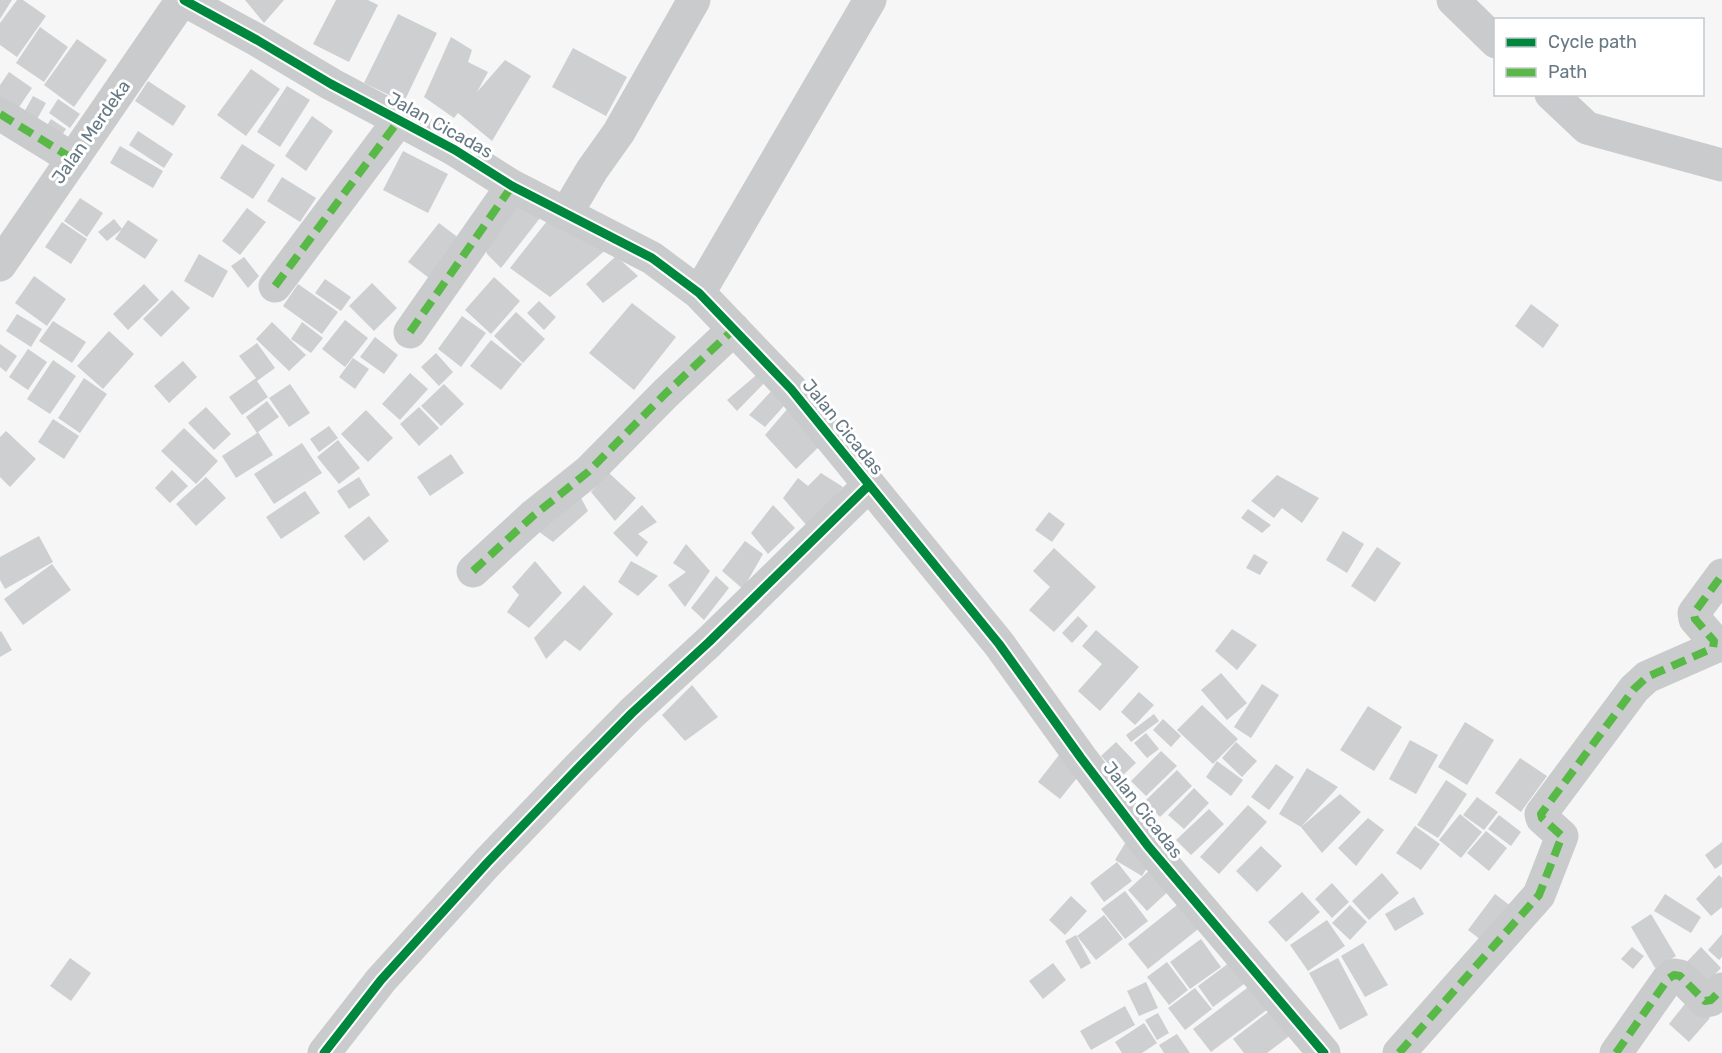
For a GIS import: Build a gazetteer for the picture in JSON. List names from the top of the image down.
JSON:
{
  "streets": {
    "street": ["Jalan Cicadas", "Jalan Merdeka"]
  },
  "crossings": [
    ["Jalan Cicadas", "Jalan Merdeka"]
  ],
  "legend": ["Cycle path", "Path"]
}
